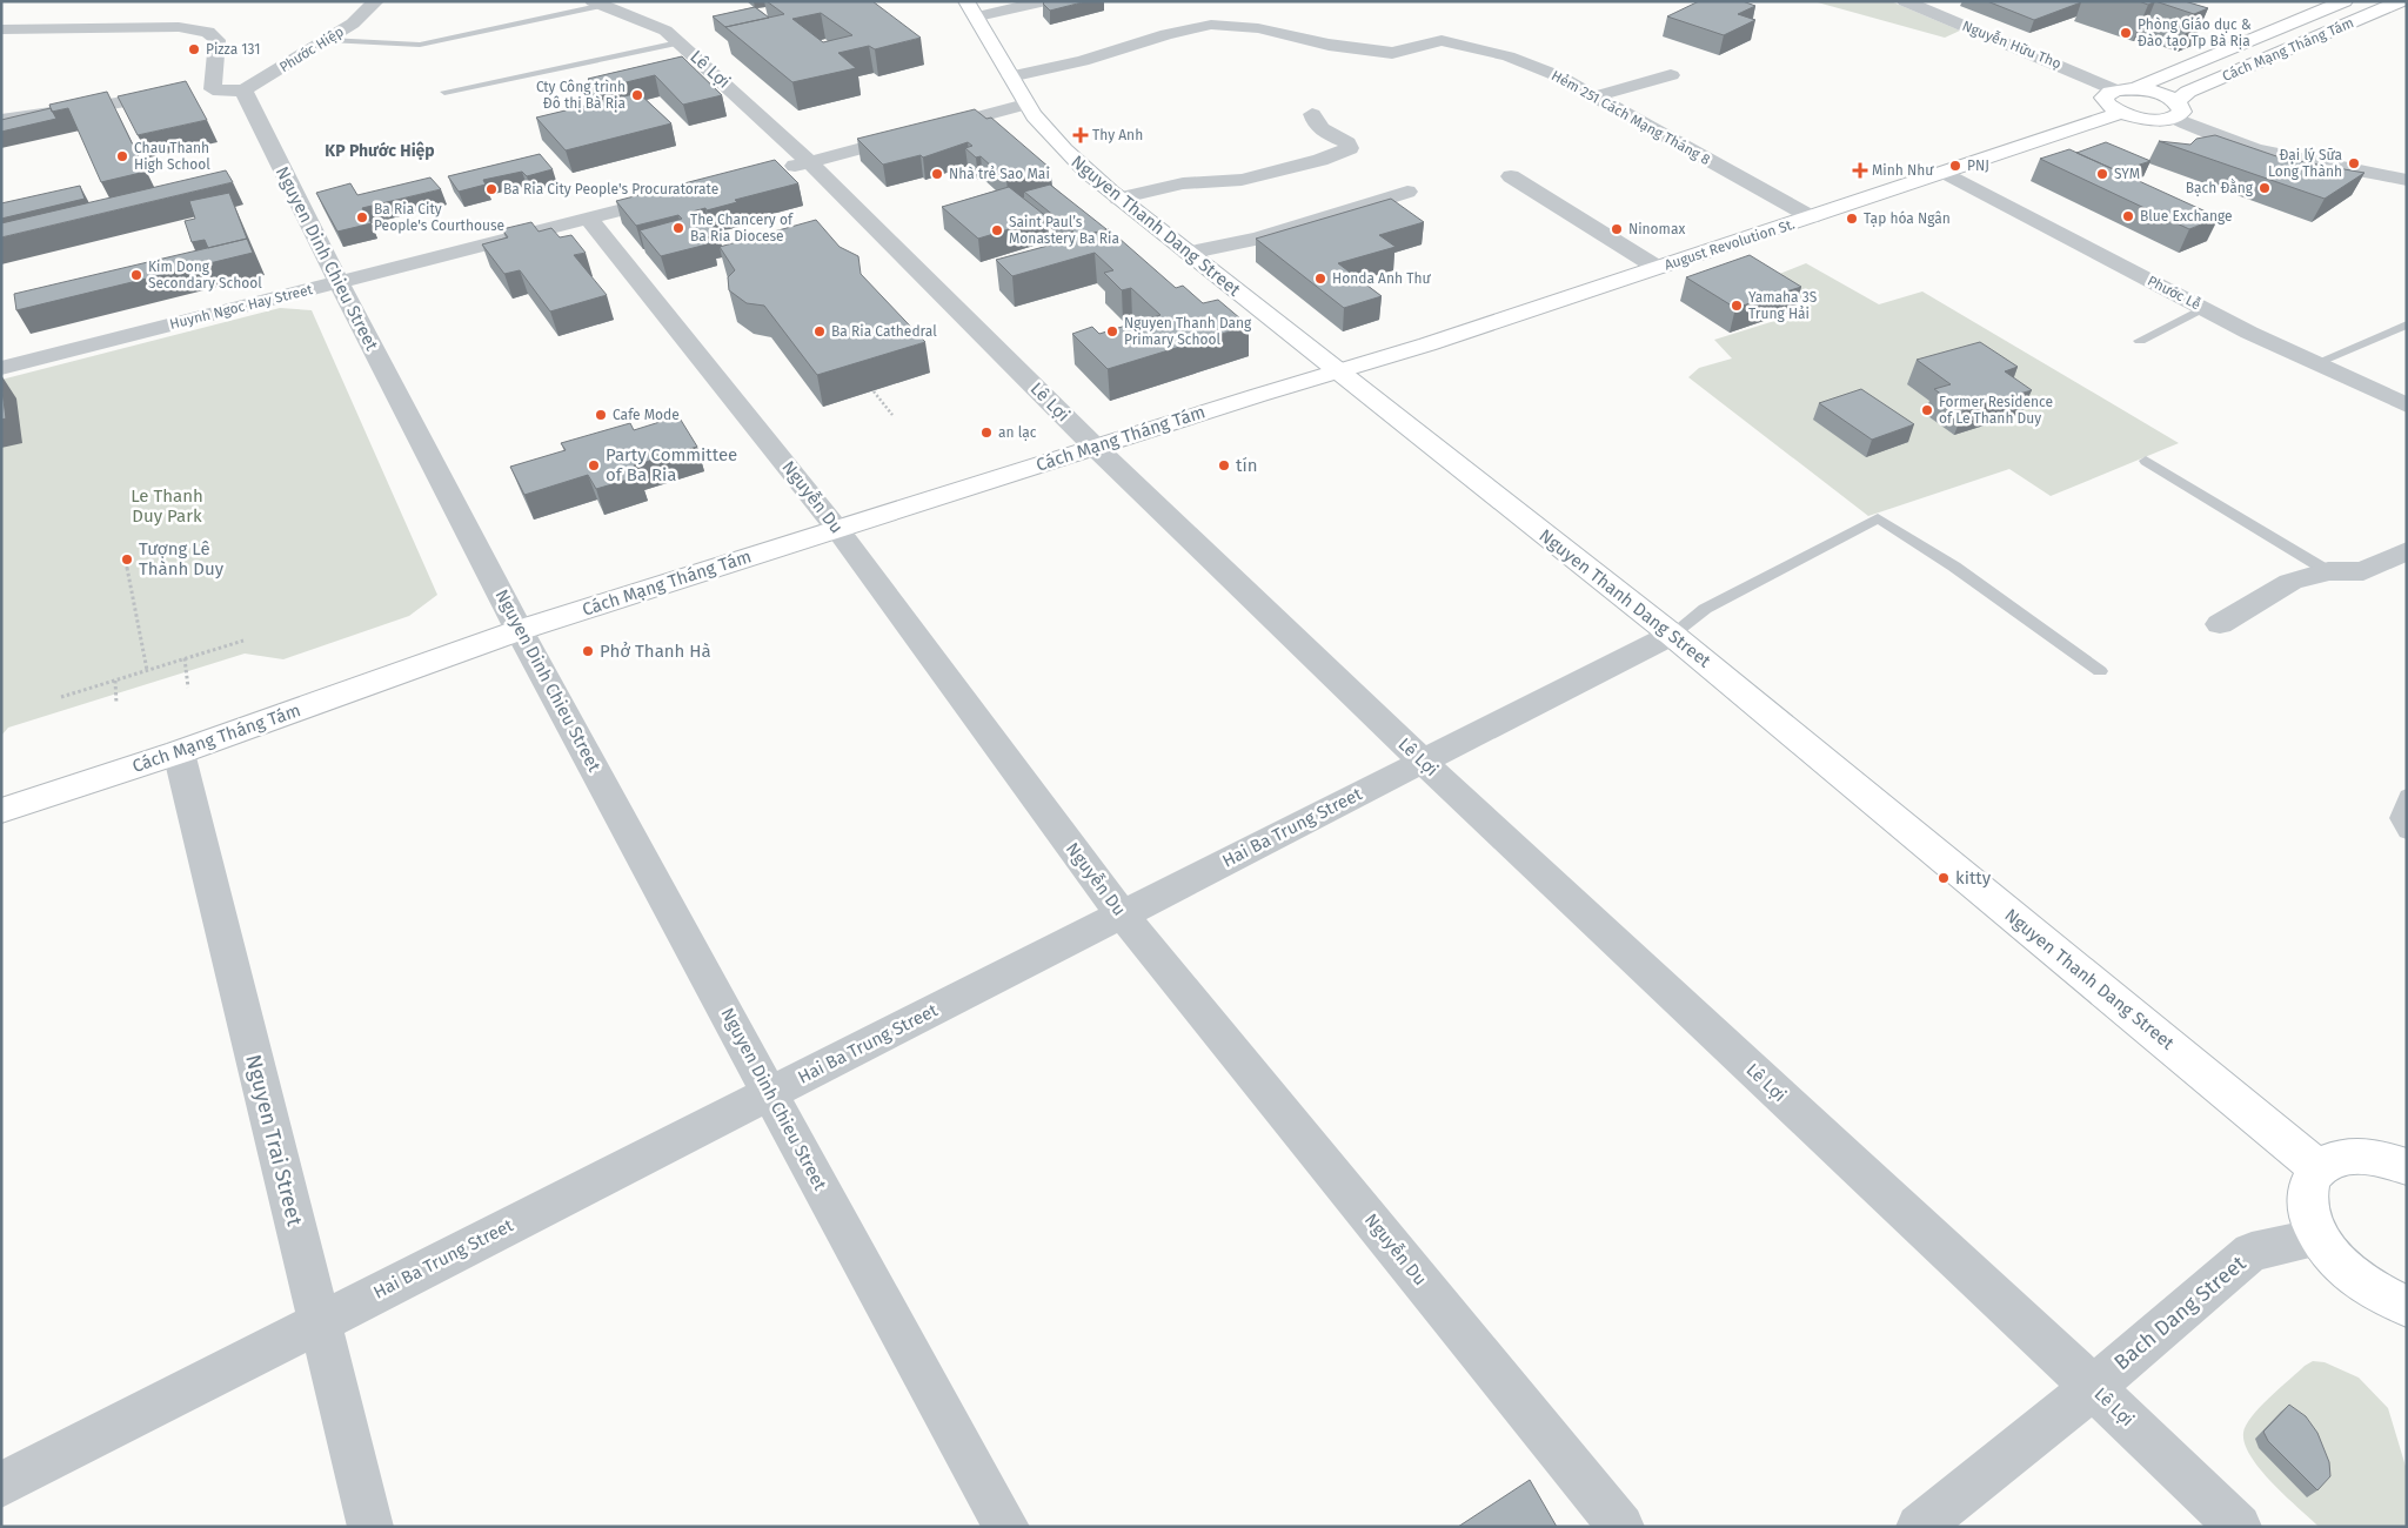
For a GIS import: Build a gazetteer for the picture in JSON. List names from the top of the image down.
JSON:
{
  "streets": {
    "main road": ["Cách Mạng Tháng Tám", "Nguyen Thanh Dang Street", "August Revolution St."],
    "street": [
      "Nguyễn Hữu Thọ",
      "Phước Hiệp",
      "Lê Lợi",
      "Hẻm 251 Cách Mạng Tháng 8",
      "Nguyen Dinh Chieu Street",
      "Phước Lễ",
      "Huynh Ngoc Hay Street",
      "Nguyễn Du",
      "Hai Ba Trung Street",
      "Nguyen Trai Street",
      "Bach Dang Street"
    ]
  },
  "crossings": [
    ["Nguyễn Hữu Thọ", "Cách Mạng Tháng Tám"],
    ["Phước Hiệp", "Nguyen Dinh Chieu Street"],
    ["Cách Mạng Tháng Tám", "Lê Lợi"],
    ["Cách Mạng Tháng Tám", "Nguyen Thanh Dang Street"],
    ["Cách Mạng Tháng Tám", "August Revolution St."],
    ["Cách Mạng Tháng Tám", "Nguyen Dinh Chieu Street"],
    ["Cách Mạng Tháng Tám", "Nguyễn Du"],
    ["Cách Mạng Tháng Tám", "Nguyen Trai Street"],
    ["Lê Lợi", "Hai Ba Trung Street"],
    ["Lê Lợi", "Bach Dang Street"],
    ["Hẻm 251 Cách Mạng Tháng 8", "Nguyen Thanh Dang Street"],
    ["Hẻm 251 Cách Mạng Tháng 8", "August Revolution St."],
    ["Nguyen Thanh Dang Street", "August Revolution St."],
    ["Nguyen Thanh Dang Street", "Hai Ba Trung Street"],
    ["August Revolution St.", "Phước Lễ"],
    ["Nguyen Dinh Chieu Street", "Huynh Ngoc Hay Street"],
    ["Nguyen Dinh Chieu Street", "Hai Ba Trung Street"],
    ["Huynh Ngoc Hay Street", "Nguyễn Du"],
    ["Nguyễn Du", "Hai Ba Trung Street"],
    ["Hai Ba Trung Street", "Nguyen Trai Street"]
  ],
  "districts": ["KP Phước Hiệp"],
  "parks": ["Le Thanh Duy Park"],
  "places": {
    "other": [
      "Phòng Giáo dục & Đào tạo Tp Bà Rịa",
      "Pizza 131",
      "Cty Công trình Đô thị Bà Rịa",
      "Chau Thanh High School",
      "Đại lý Sữa Long Thành",
      "PNJ",
      "Nhà trẻ Sao Mai",
      "SYM",
      "Bạch Đằng",
      "Ba Ria City People's Procuratorate",
      "Blue Exchange",
      "Ba Ria City People's Courthouse",
      "Tạp hóa Ngân",
      "The Chancery of Ba Ria Diocese",
      "Ninomax",
      "Saint Paul’s Monastery Ba Ria",
      "Kim Dong Secondary School",
      "Honda Anh Thư",
      "Yamaha 3S Trung Hải",
      "Ba Ria Cathedral",
      "Nguyen Thanh Dang Primary School",
      "Former Residence of Le Thanh Duy",
      "Cafe Mode",
      "an lạc",
      "Party Committee of Ba Ria",
      "tín",
      "Tượng Lê Thành Duy",
      "Phở Thanh Hà",
      "kitty"
    ],
    "health": ["Thy Anh", "Minh Như"]
  }
}
